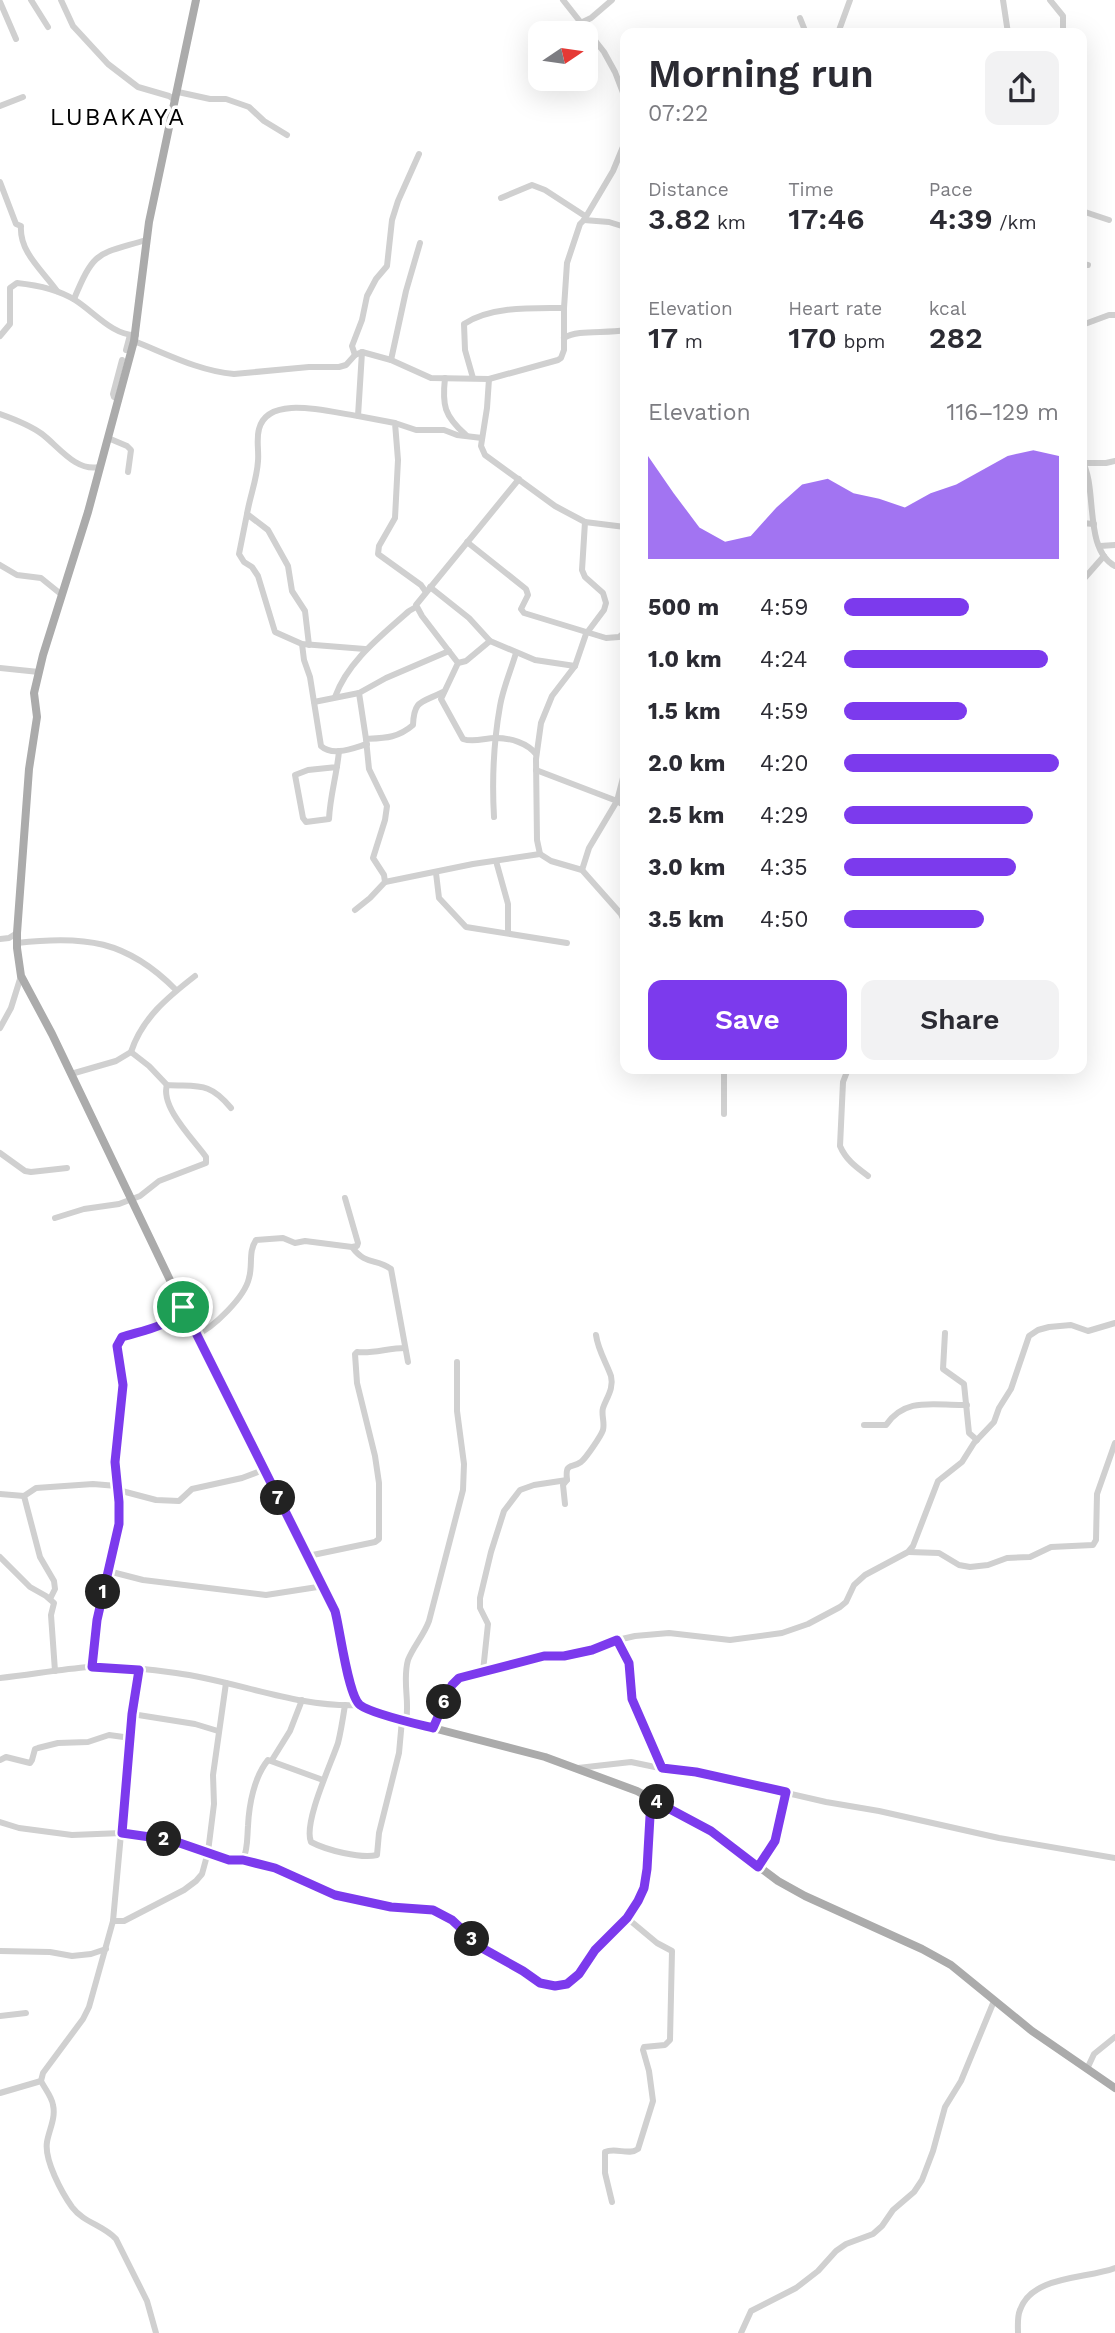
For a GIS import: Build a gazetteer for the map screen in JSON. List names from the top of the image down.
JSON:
{
  "districts": ["LUBAKAYA"],
  "north": "right",
  "page": {
    "heading": ["Morning run", "07:22"],
    "stats": [
      ["Distance", "3.82 km"],
      ["Time", "17:46"],
      ["Pace", "4:39 /km"],
      ["Elevation", "17 m"],
      ["Heart rate", "170 bpm"],
      ["kcal", "282"]
    ],
    "chart": ["Elevation", "116–129 m"],
    "list": [
      {
        "name": "500 m",
        "note": "4:59"
      },
      {
        "name": "1.0 km",
        "note": "4:24"
      },
      {
        "name": "1.5 km",
        "note": "4:59"
      },
      {
        "name": "2.0 km",
        "note": "4:20"
      },
      {
        "name": "2.5 km",
        "note": "4:29"
      },
      {
        "name": "3.0 km",
        "note": "4:35"
      },
      {
        "name": "3.5 km",
        "note": "4:50"
      }
    ],
    "buttons": ["Save", "Share"],
    "pins": [
      "7",
      "1",
      "6",
      "4",
      "2",
      "3"
    ]
  }
}
